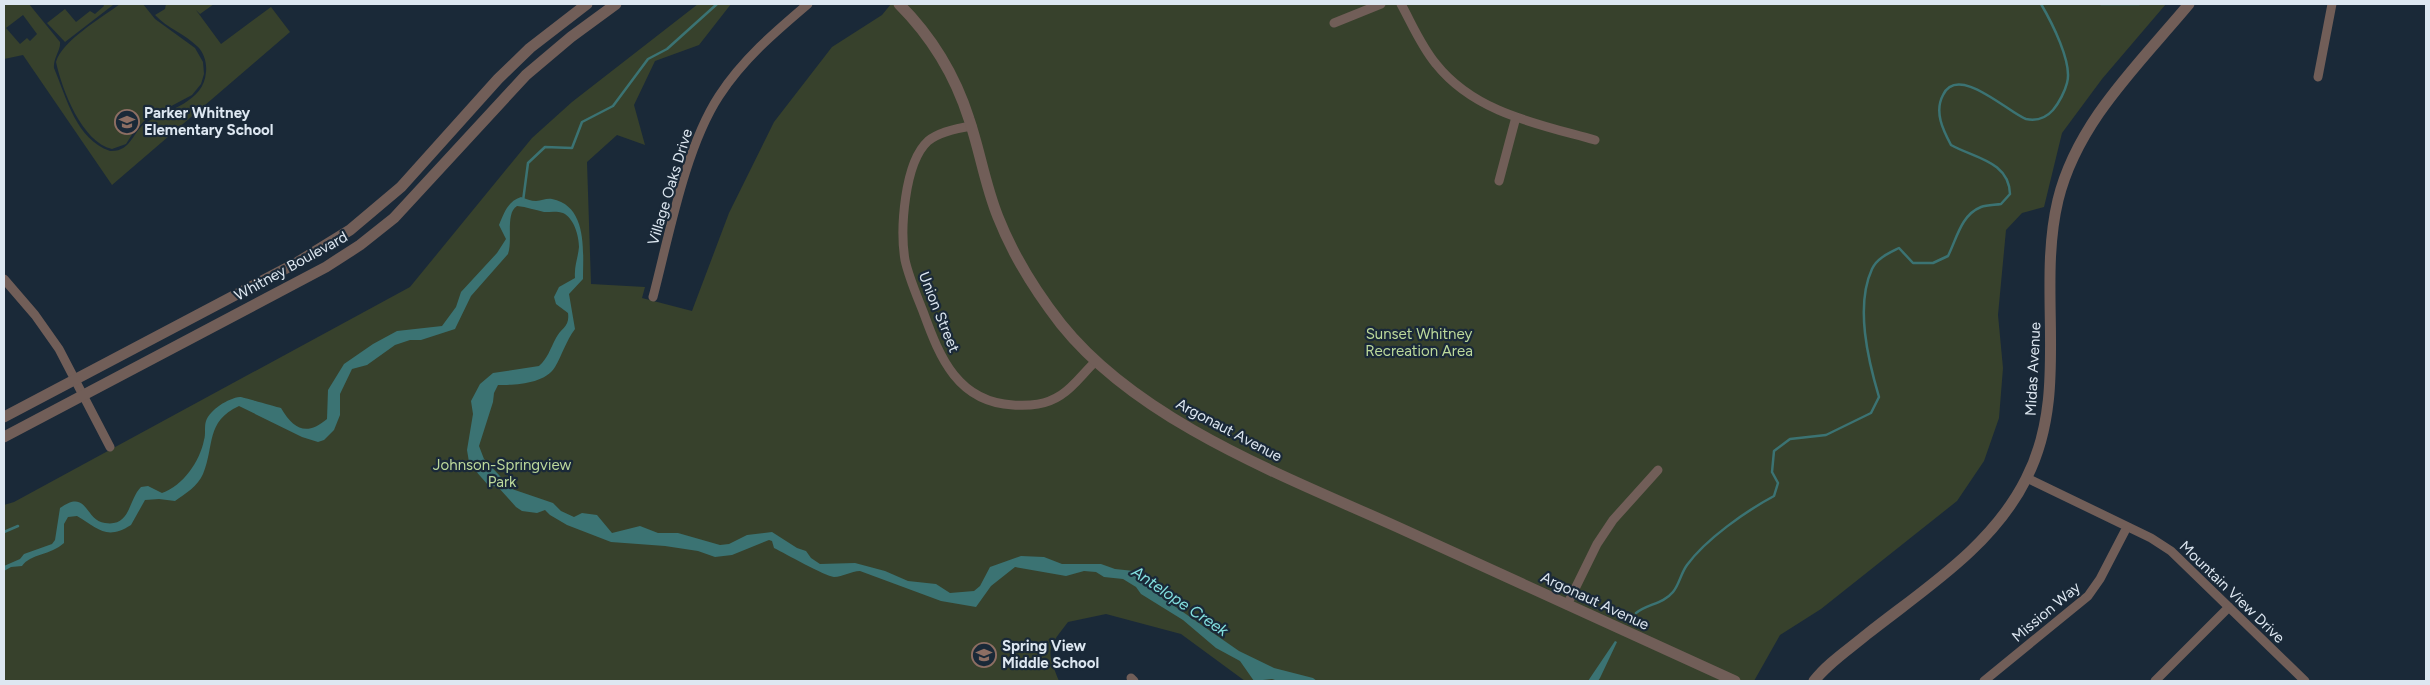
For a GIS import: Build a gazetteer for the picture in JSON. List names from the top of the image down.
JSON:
{
  "streets": {
    "street": [
      "Village Oaks Drive",
      "Whitney Boulevard",
      "Union Street",
      "Midas Avenue",
      "Argonaut Avenue",
      "Mountain View Drive",
      "Mission Way"
    ]
  },
  "crossings": [
    ["Union Street", "Argonaut Avenue"],
    ["Midas Avenue", "Mountain View Drive"],
    ["Mountain View Drive", "Mission Way"]
  ],
  "water": ["Antelope Creek"],
  "parks": ["Sunset Whitney Recreation Area", "Johnson-Springview Park"],
  "places": {
    "school or university": ["Parker Whitney Elementary School", "Spring View Middle School"]
  }
}
